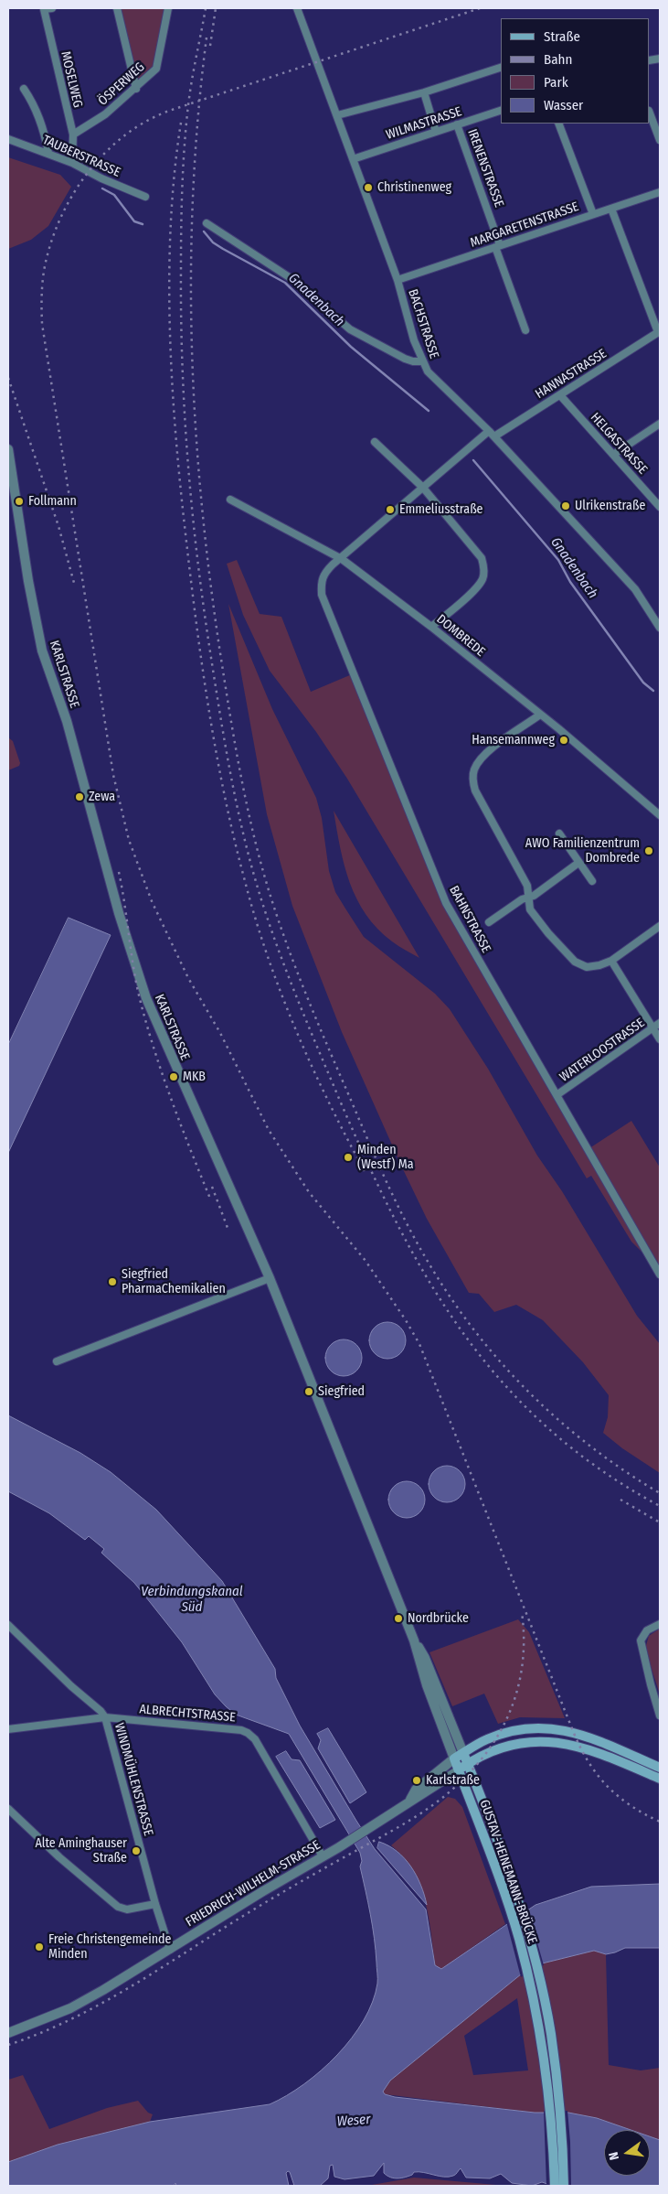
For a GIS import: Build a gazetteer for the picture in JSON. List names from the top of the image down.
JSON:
{
  "streets": {
    "main road": ["KARLSTRASSE", "GUSTAV-HEINEMANN-BRÜCKE", "FRIEDRICH-WILHELM-STRASSE"],
    "street": [
      "MOSELWEG",
      "ÖSPERWEG",
      "WILMASTRASSE",
      "TAUBERSTRASSE",
      "IRENENSTRASSE",
      "MARGARETENSTRASSE",
      "BACHSTRASSE",
      "HANNASTRASSE",
      "HELGASTRASSE",
      "DOMBREDE",
      "BAHNSTRASSE",
      "WATERLOOSTRASSE",
      "ALBRECHTSTRASSE",
      "WINDMÜHLENSTRASSE"
    ]
  },
  "crossings": [
    ["MOSELWEG", "ÖSPERWEG"],
    ["MOSELWEG", "TAUBERSTRASSE"],
    ["WILMASTRASSE", "IRENENSTRASSE"],
    ["WILMASTRASSE", "BACHSTRASSE"],
    ["IRENENSTRASSE", "MARGARETENSTRASSE"],
    ["MARGARETENSTRASSE", "BACHSTRASSE"],
    ["BACHSTRASSE", "HANNASTRASSE"],
    ["HANNASTRASSE", "HELGASTRASSE"],
    ["DOMBREDE", "BAHNSTRASSE"],
    ["KARLSTRASSE", "GUSTAV-HEINEMANN-BRÜCKE"],
    ["KARLSTRASSE", "FRIEDRICH-WILHELM-STRASSE"],
    ["BAHNSTRASSE", "WATERLOOSTRASSE"],
    ["ALBRECHTSTRASSE", "WINDMÜHLENSTRASSE"],
    ["ALBRECHTSTRASSE", "FRIEDRICH-WILHELM-STRASSE"],
    ["WINDMÜHLENSTRASSE", "FRIEDRICH-WILHELM-STRASSE"],
    ["GUSTAV-HEINEMANN-BRÜCKE", "FRIEDRICH-WILHELM-STRASSE"]
  ],
  "water": ["Gnadenbach", "Verbindungskanal Süd", "Weser"],
  "places": [
    "Christinenweg",
    "Follmann",
    "Ulrikenstraße",
    "Emmeliusstraße",
    "Hansemannweg",
    "Zewa",
    "AWO Familienzentrum Dombrede",
    "MKB",
    "Minden (Westf) Ma",
    "Siegfried PharmaChemikalien",
    "Siegfried",
    "Nordbrücke",
    "Karlstraße",
    "Alte Aminghauser Straße",
    "Freie Christengemeinde Minden"
  ],
  "legend": [
    "Straße",
    "Bahn",
    "Park",
    "Wasser"
  ],
  "north": "left"
}
